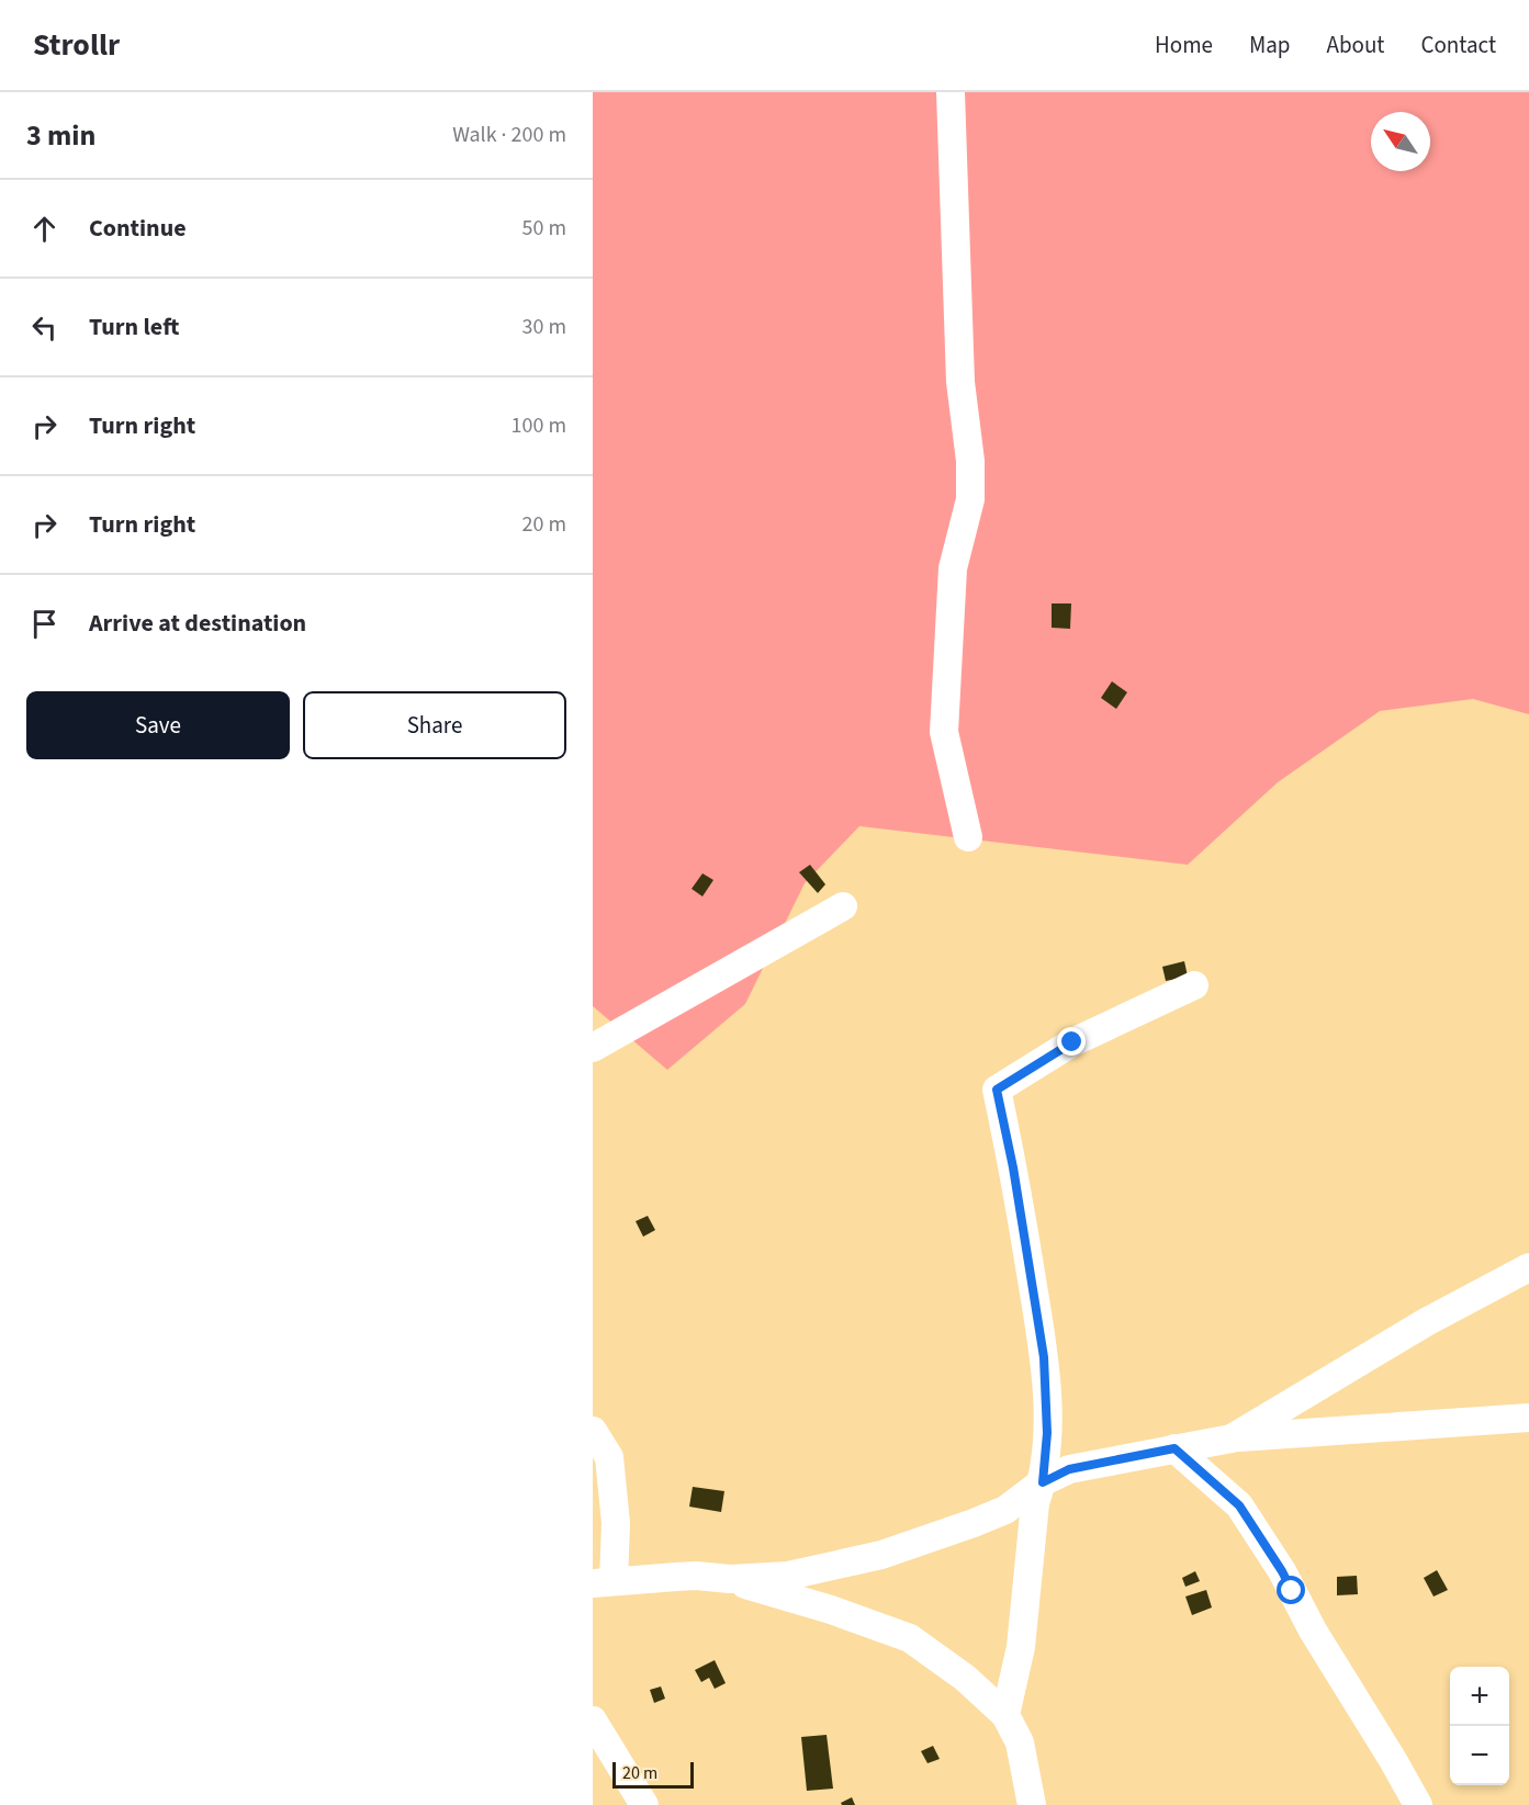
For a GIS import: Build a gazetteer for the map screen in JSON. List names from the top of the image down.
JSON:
{
  "scale_bar": "20 m",
  "north": "top left",
  "page": {
    "header": "Strollr",
    "nav": [
      "Home",
      "Map",
      "About",
      "Contact"
    ],
    "heading": ["3 min", "Walk · 200 m"],
    "list": [
      ["Continue", "50 m"],
      ["Turn left", "30 m"],
      ["Turn right", "100 m"],
      ["Turn right", "20 m"],
      "Arrive at destination"
    ],
    "buttons": ["Save", "Share"],
    "map_buttons": ["+", "−"],
    "scale": "20 m"
  }
}
